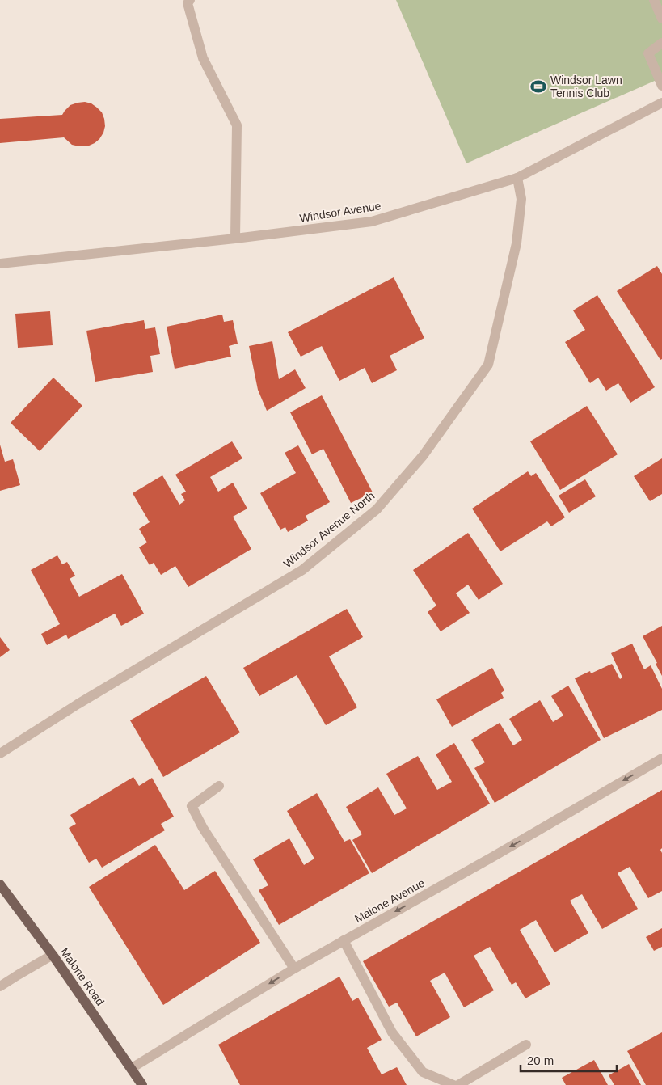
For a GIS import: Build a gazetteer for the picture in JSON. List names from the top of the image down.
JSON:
{
  "streets": {
    "main road": ["Malone Road"],
    "street": ["Windsor Avenue", "Windsor Avenue North", "Malone Avenue"]
  },
  "crossings": [
    ["Windsor Avenue", "Windsor Avenue North"],
    ["Malone Avenue", "Malone Road"]
  ],
  "one_way": ["Malone Avenue"],
  "places": {
    "sports": ["Windsor Lawn Tennis Club"]
  },
  "scale_bar": "20 m"
}
